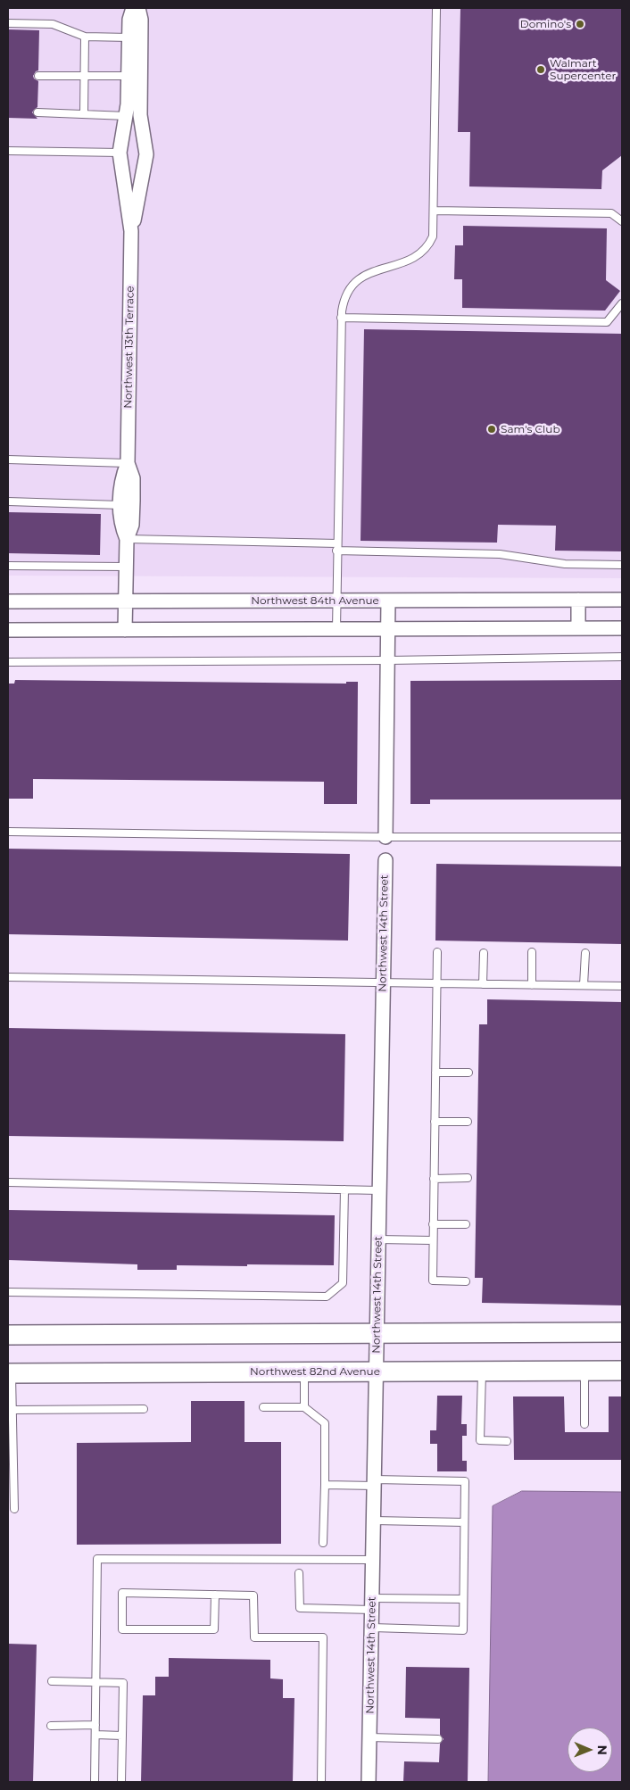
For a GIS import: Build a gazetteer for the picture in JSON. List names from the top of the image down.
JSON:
{
  "streets": {
    "street": [
      "Northwest 13th Terrace",
      "Northwest 84th Avenue",
      "Northwest 14th Street",
      "Northwest 82nd Avenue"
    ]
  },
  "crossings": [
    ["Northwest 13th Terrace", "Northwest 84th Avenue"],
    ["Northwest 14th Street", "Northwest 82nd Avenue"]
  ],
  "places": ["Domino's", "Walmart Supercenter", "Sam's Club"],
  "north": "right"
}
